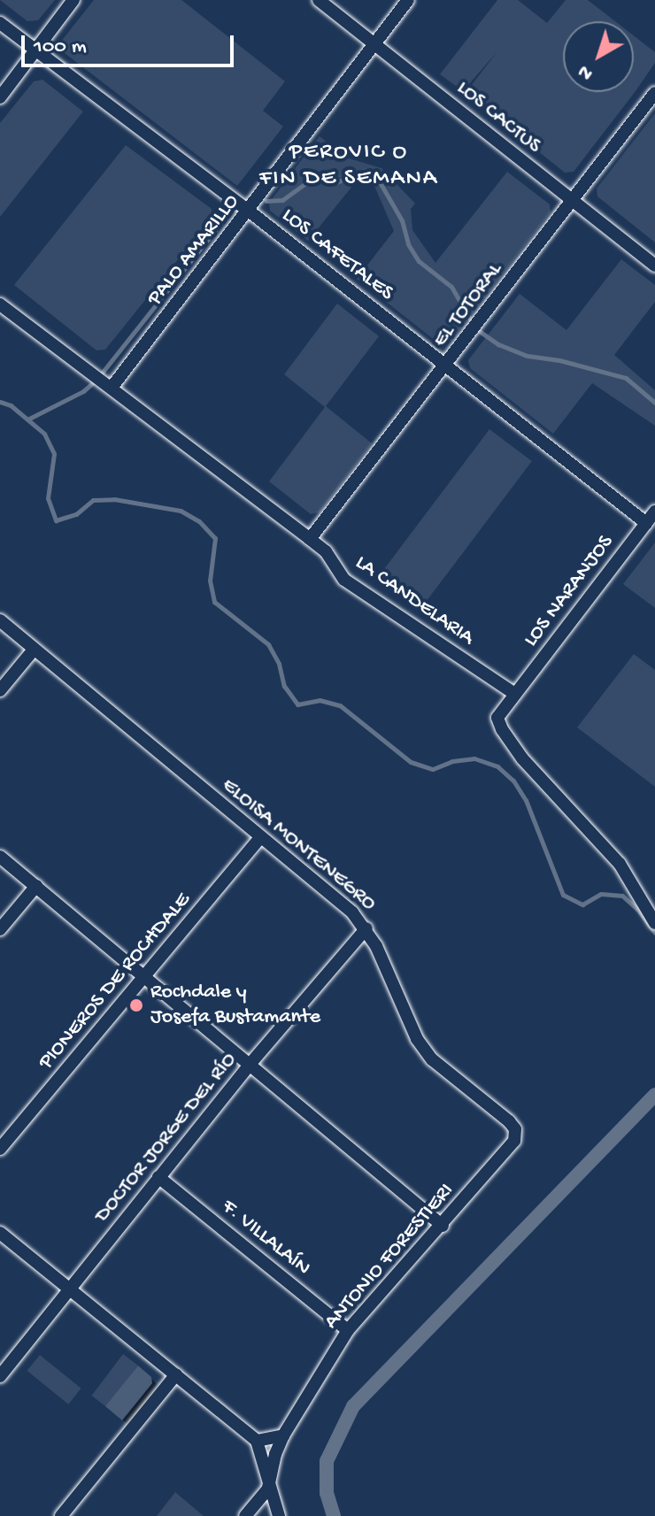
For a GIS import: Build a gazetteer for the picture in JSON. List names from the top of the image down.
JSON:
{
  "streets": {
    "street": [
      "LOS CACTUS",
      "PALO AMARILLO",
      "LOS CAFETALES",
      "EL TOTORAL",
      "LOS NARANJOS",
      "LA CANDELARIA",
      "ELOISA MONTENEGRO",
      "PIONEROS DE ROCHDALE",
      "DOCTOR JORGE DEL RÍO",
      "F. VILLALAÍN",
      "ANTONIO FORESTIERI"
    ]
  },
  "crossings": [
    ["LOS CACTUS", "PALO AMARILLO"],
    ["LOS CACTUS", "EL TOTORAL"],
    ["PALO AMARILLO", "LOS CAFETALES"],
    ["PALO AMARILLO", "LA CANDELARIA"],
    ["LOS CAFETALES", "EL TOTORAL"],
    ["LOS CAFETALES", "LOS NARANJOS"],
    ["EL TOTORAL", "LA CANDELARIA"],
    ["LOS NARANJOS", "LA CANDELARIA"],
    ["ELOISA MONTENEGRO", "PIONEROS DE ROCHDALE"],
    ["ELOISA MONTENEGRO", "DOCTOR JORGE DEL RÍO"],
    ["ELOISA MONTENEGRO", "ANTONIO FORESTIERI"],
    ["DOCTOR JORGE DEL RÍO", "F. VILLALAÍN"],
    ["F. VILLALAÍN", "ANTONIO FORESTIERI"]
  ],
  "districts": ["PEROVIC O FIN DE SEMANA"],
  "places": ["Rochdale y Josefa Bustamante"],
  "scale_bar": "100 m",
  "north": "bottom left"
}
